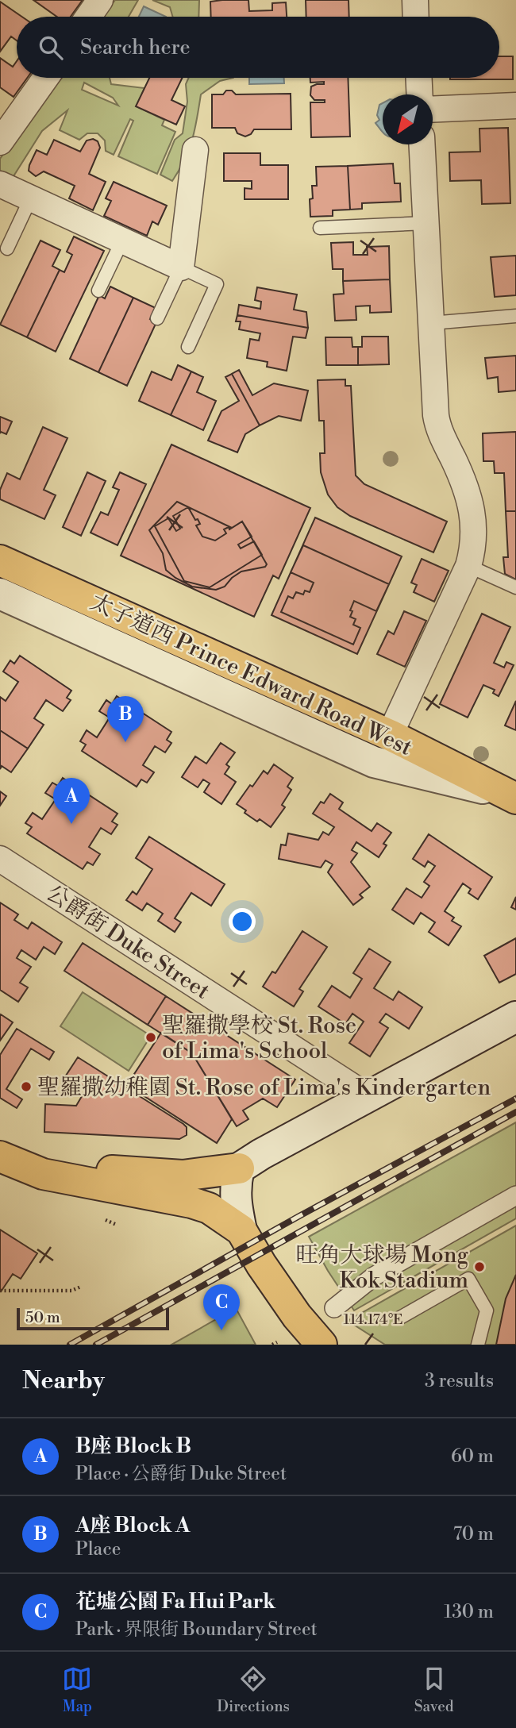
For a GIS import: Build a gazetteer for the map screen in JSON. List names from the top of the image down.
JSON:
{
  "streets": {
    "main road": ["太子道西 Prince Edward Road West"],
    "street": ["公爵街 Duke Street"]
  },
  "places": ["聖羅撒學校 St. Rose of Lima's School", "聖羅撒幼稚園 St. Rose of Lima's Kindergarten", "旺角大球場 Mong Kok Stadium"],
  "scale_bar": "50 m",
  "north": "bottom left",
  "page": {
    "search": "Search here",
    "pins": ["B", "A", "C"],
    "scale": "50 m",
    "heading": ["Nearby", "3 results"],
    "list": [
      {
        "mark": "A",
        "name": "B座 Block B",
        "note": "Place · 公爵街 Duke Street",
        "value": "60 m"
      },
      {
        "mark": "B",
        "name": "A座 Block A",
        "note": "Place",
        "value": "70 m"
      },
      {
        "mark": "C",
        "name": "花墟公園 Fa Hui Park",
        "note": "Park · 界限街 Boundary Street",
        "value": "130 m"
      }
    ],
    "nav": ["Map", "Directions", "Saved"]
  },
  "coordinates": ["114.174°E"]
}
